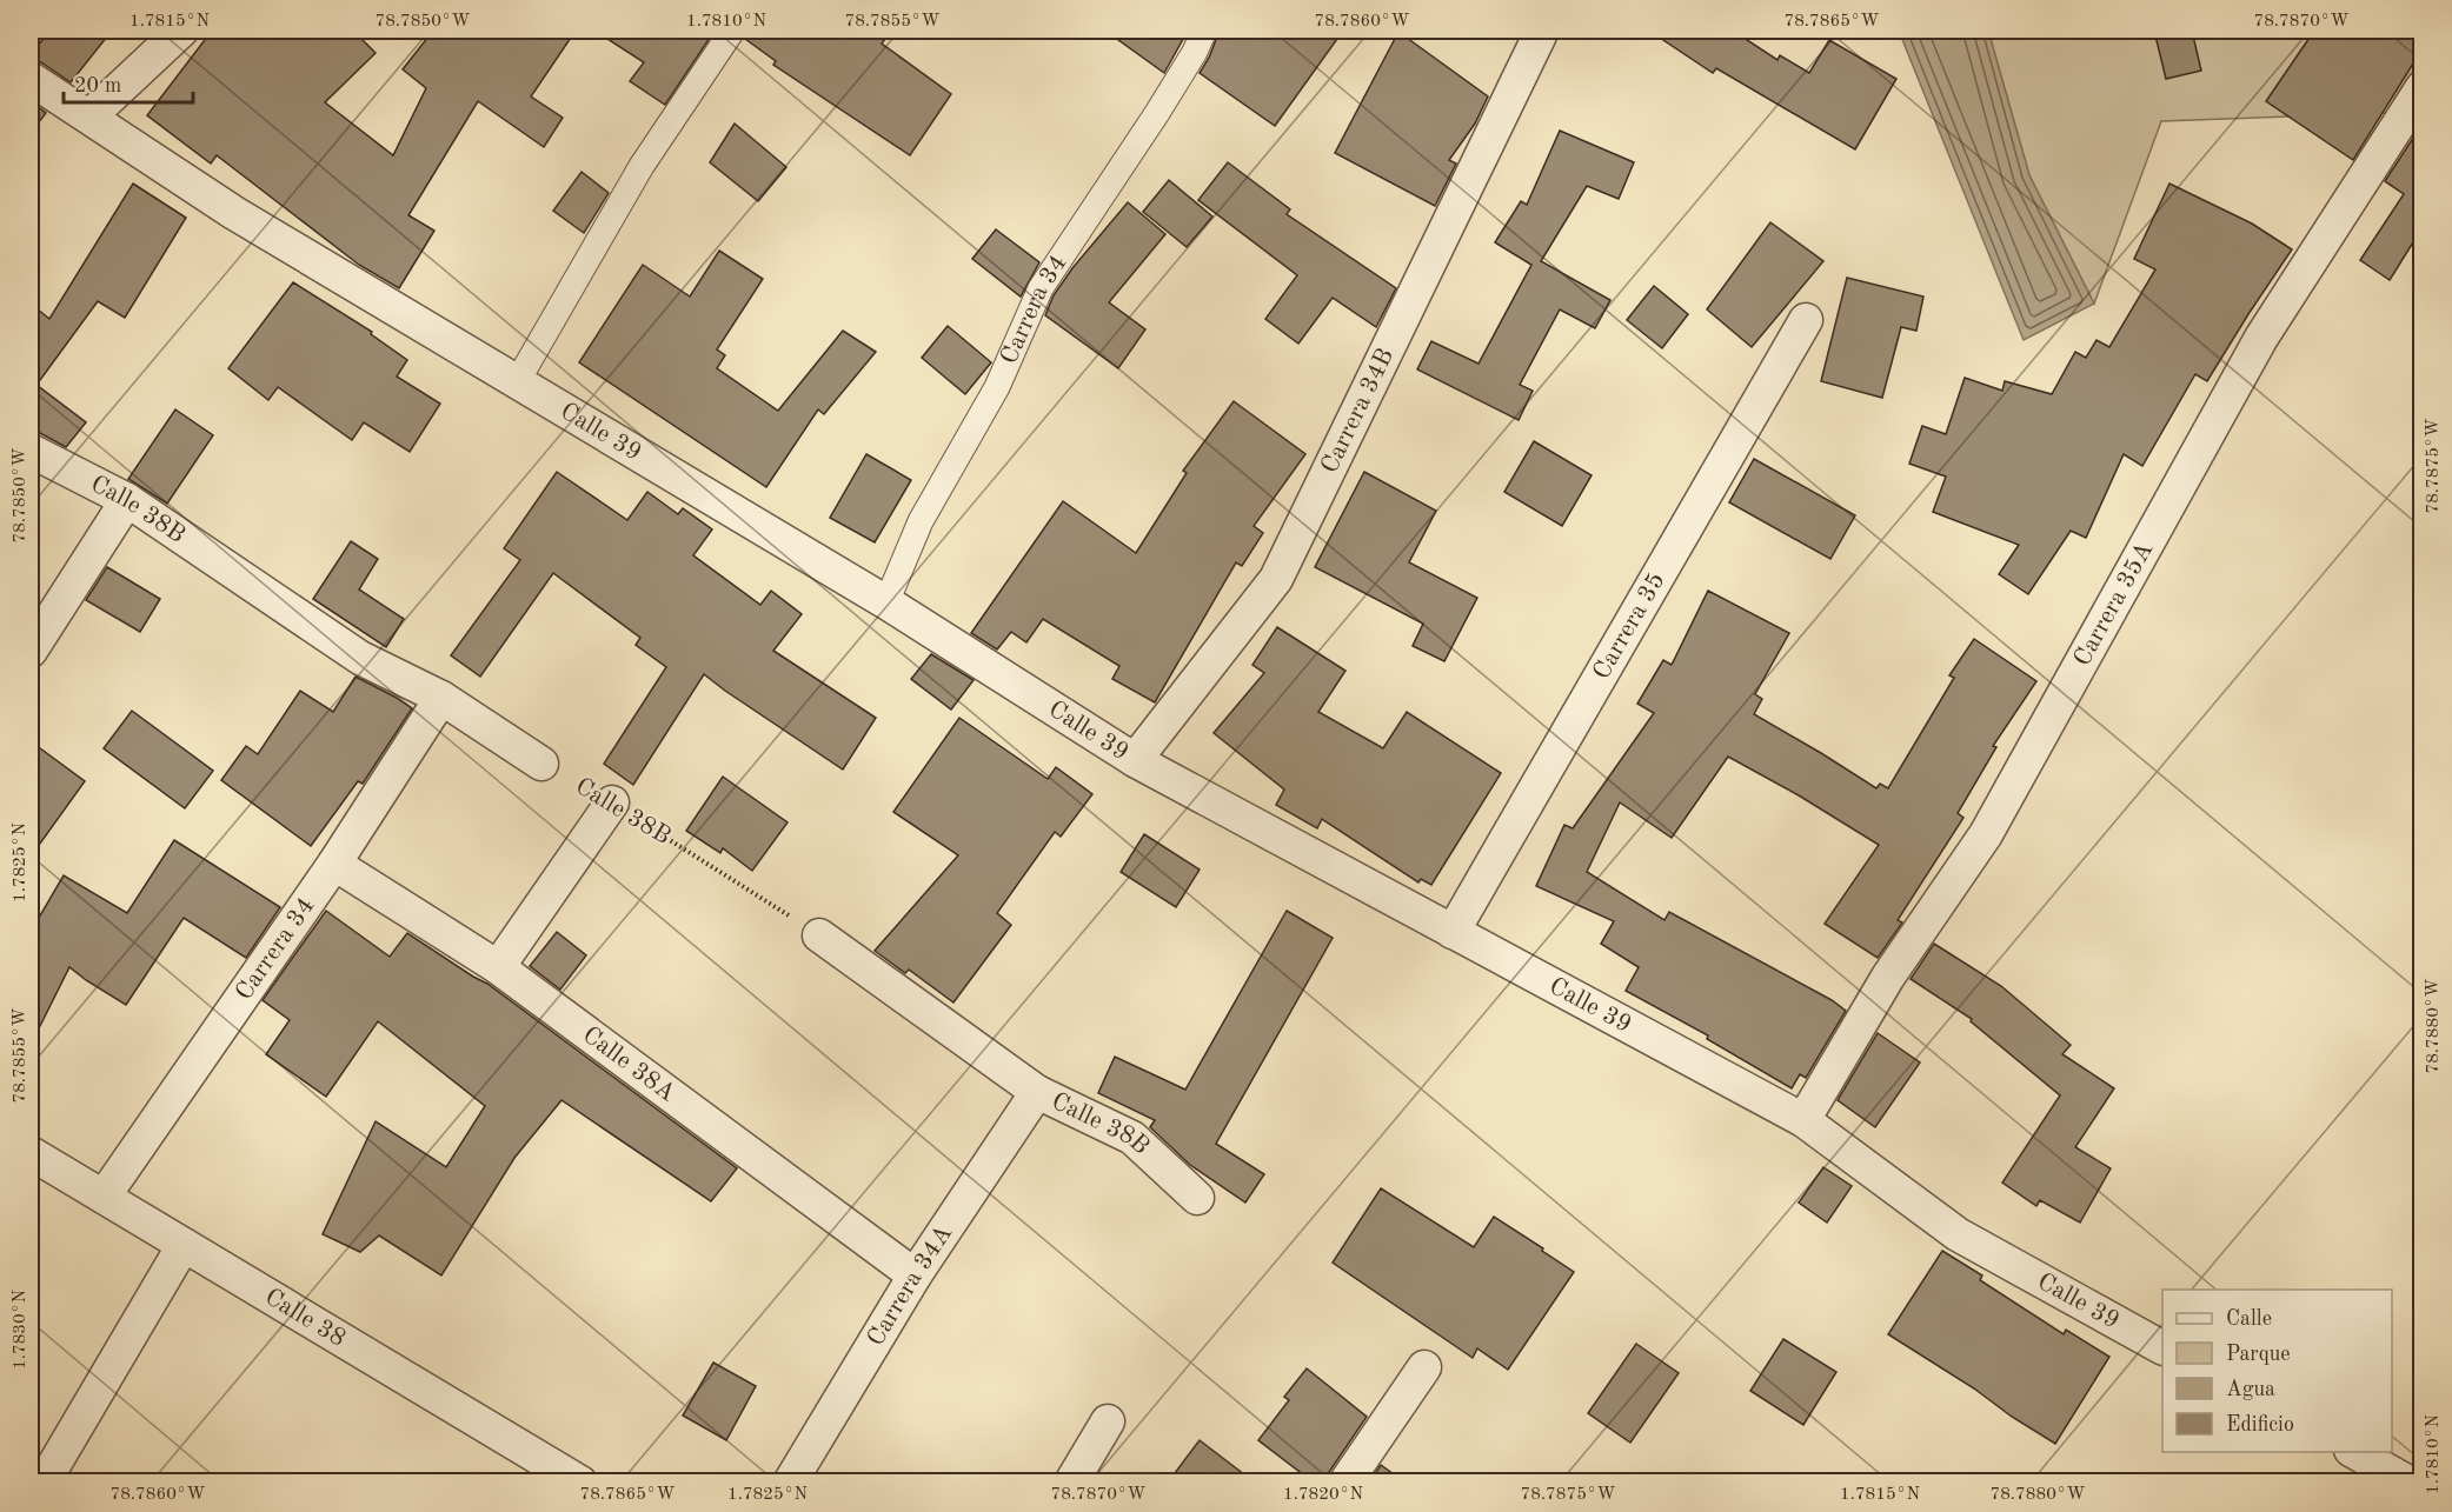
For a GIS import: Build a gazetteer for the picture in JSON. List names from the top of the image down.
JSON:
{
  "streets": {
    "street": [
      "Carrera 34",
      "Carrera 34B",
      "Calle 39",
      "Calle 38B",
      "Carrera 35A",
      "Carrera 35",
      "Calle 38A",
      "Carrera 34A",
      "Calle 38"
    ]
  },
  "crossings": [
    ["Carrera 34", "Calle 39"],
    ["Carrera 34", "Calle 38B"],
    ["Carrera 34", "Calle 38A"],
    ["Carrera 34", "Calle 38"],
    ["Carrera 34B", "Calle 39"],
    ["Calle 39", "Carrera 35A"],
    ["Calle 39", "Carrera 35"],
    ["Calle 38B", "Carrera 34A"],
    ["Calle 38A", "Carrera 34A"]
  ],
  "legend": [
    "Calle",
    "Parque",
    "Agua",
    "Edificio"
  ],
  "scale_bar": "20 m",
  "coordinates": [
    "1.7815°N",
    "78.7850°W",
    "1.7810°N",
    "78.7855°W",
    "78.7860°W",
    "78.7865°W",
    "78.7870°W",
    "78.7875°W",
    "1.7825°N",
    "78.7880°W",
    "1.7830°N",
    "1.7820°N"
  ]
}
